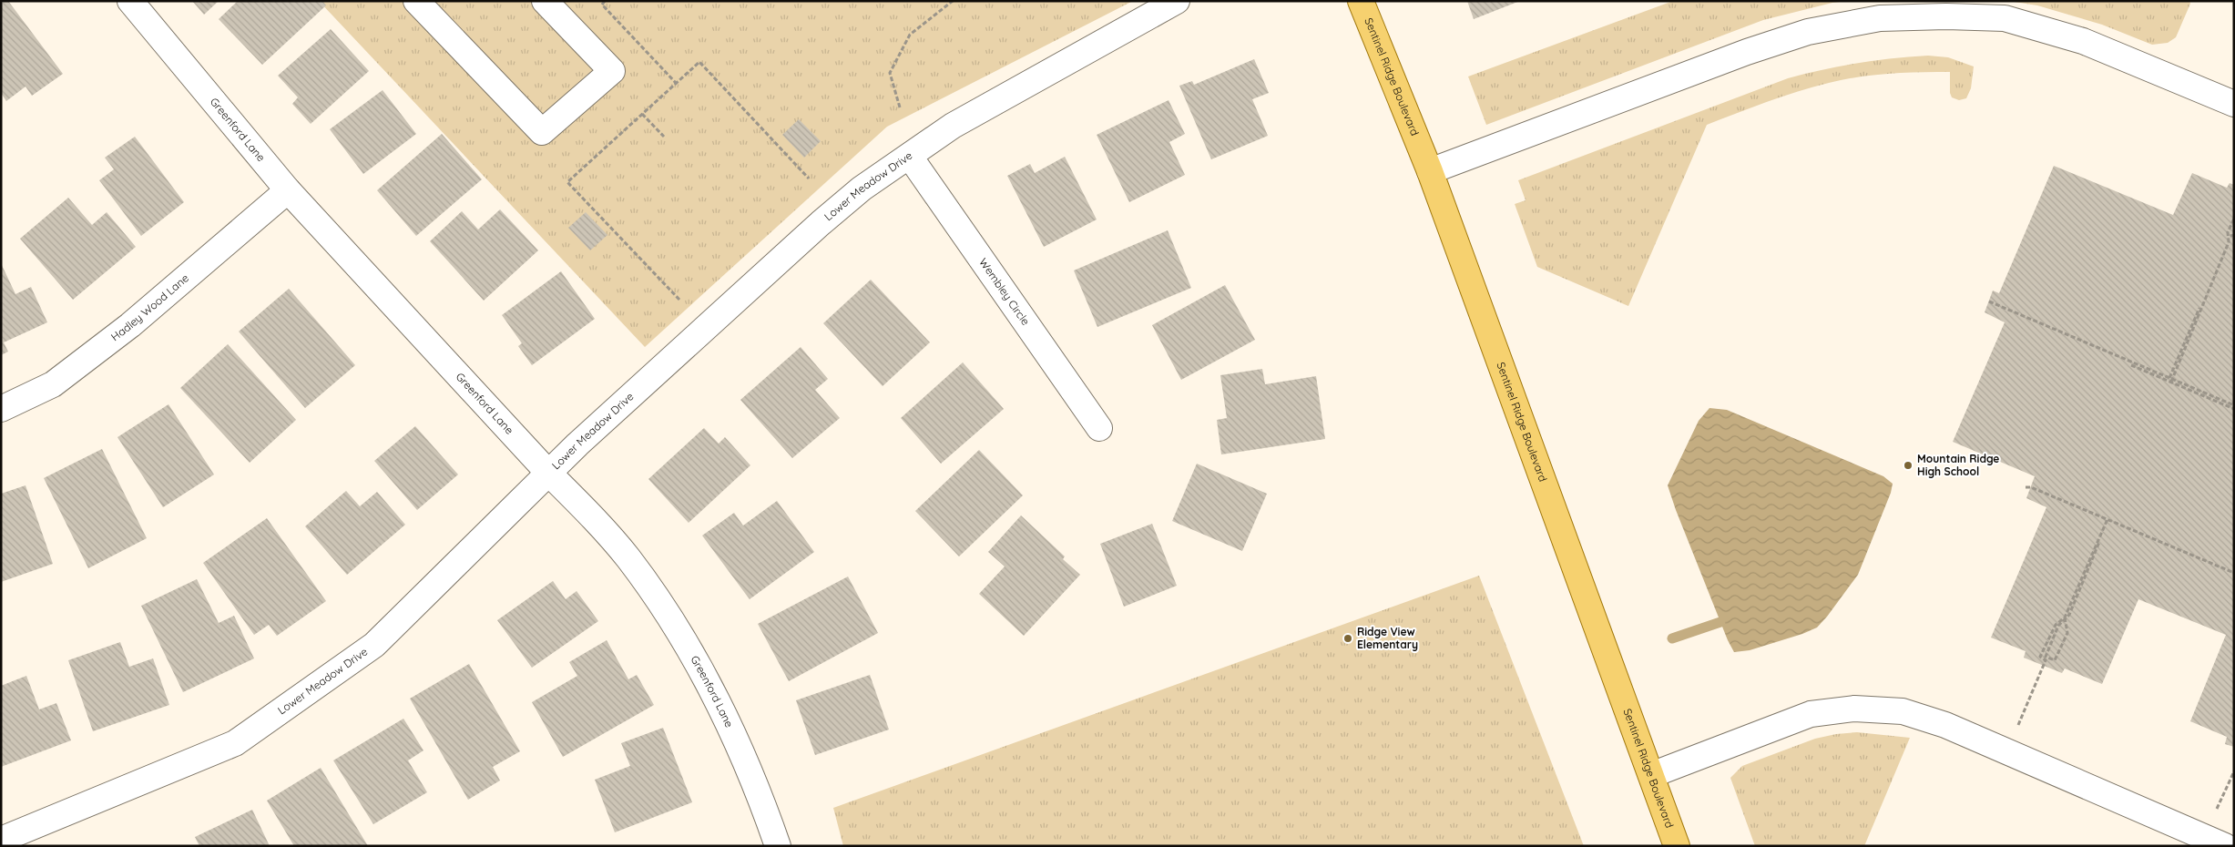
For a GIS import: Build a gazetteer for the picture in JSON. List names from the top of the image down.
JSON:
{
  "streets": {
    "main road": ["Sentinel Ridge Boulevard"],
    "street": [
      "Greenford Lane",
      "Lower Meadow Drive",
      "Wembley Circle",
      "Hadley Wood Lane"
    ]
  },
  "crossings": [
    ["Greenford Lane", "Lower Meadow Drive"],
    ["Greenford Lane", "Hadley Wood Lane"],
    ["Lower Meadow Drive", "Wembley Circle"]
  ],
  "places": ["Mountain Ridge High School", "Ridge View Elementary"]
}
